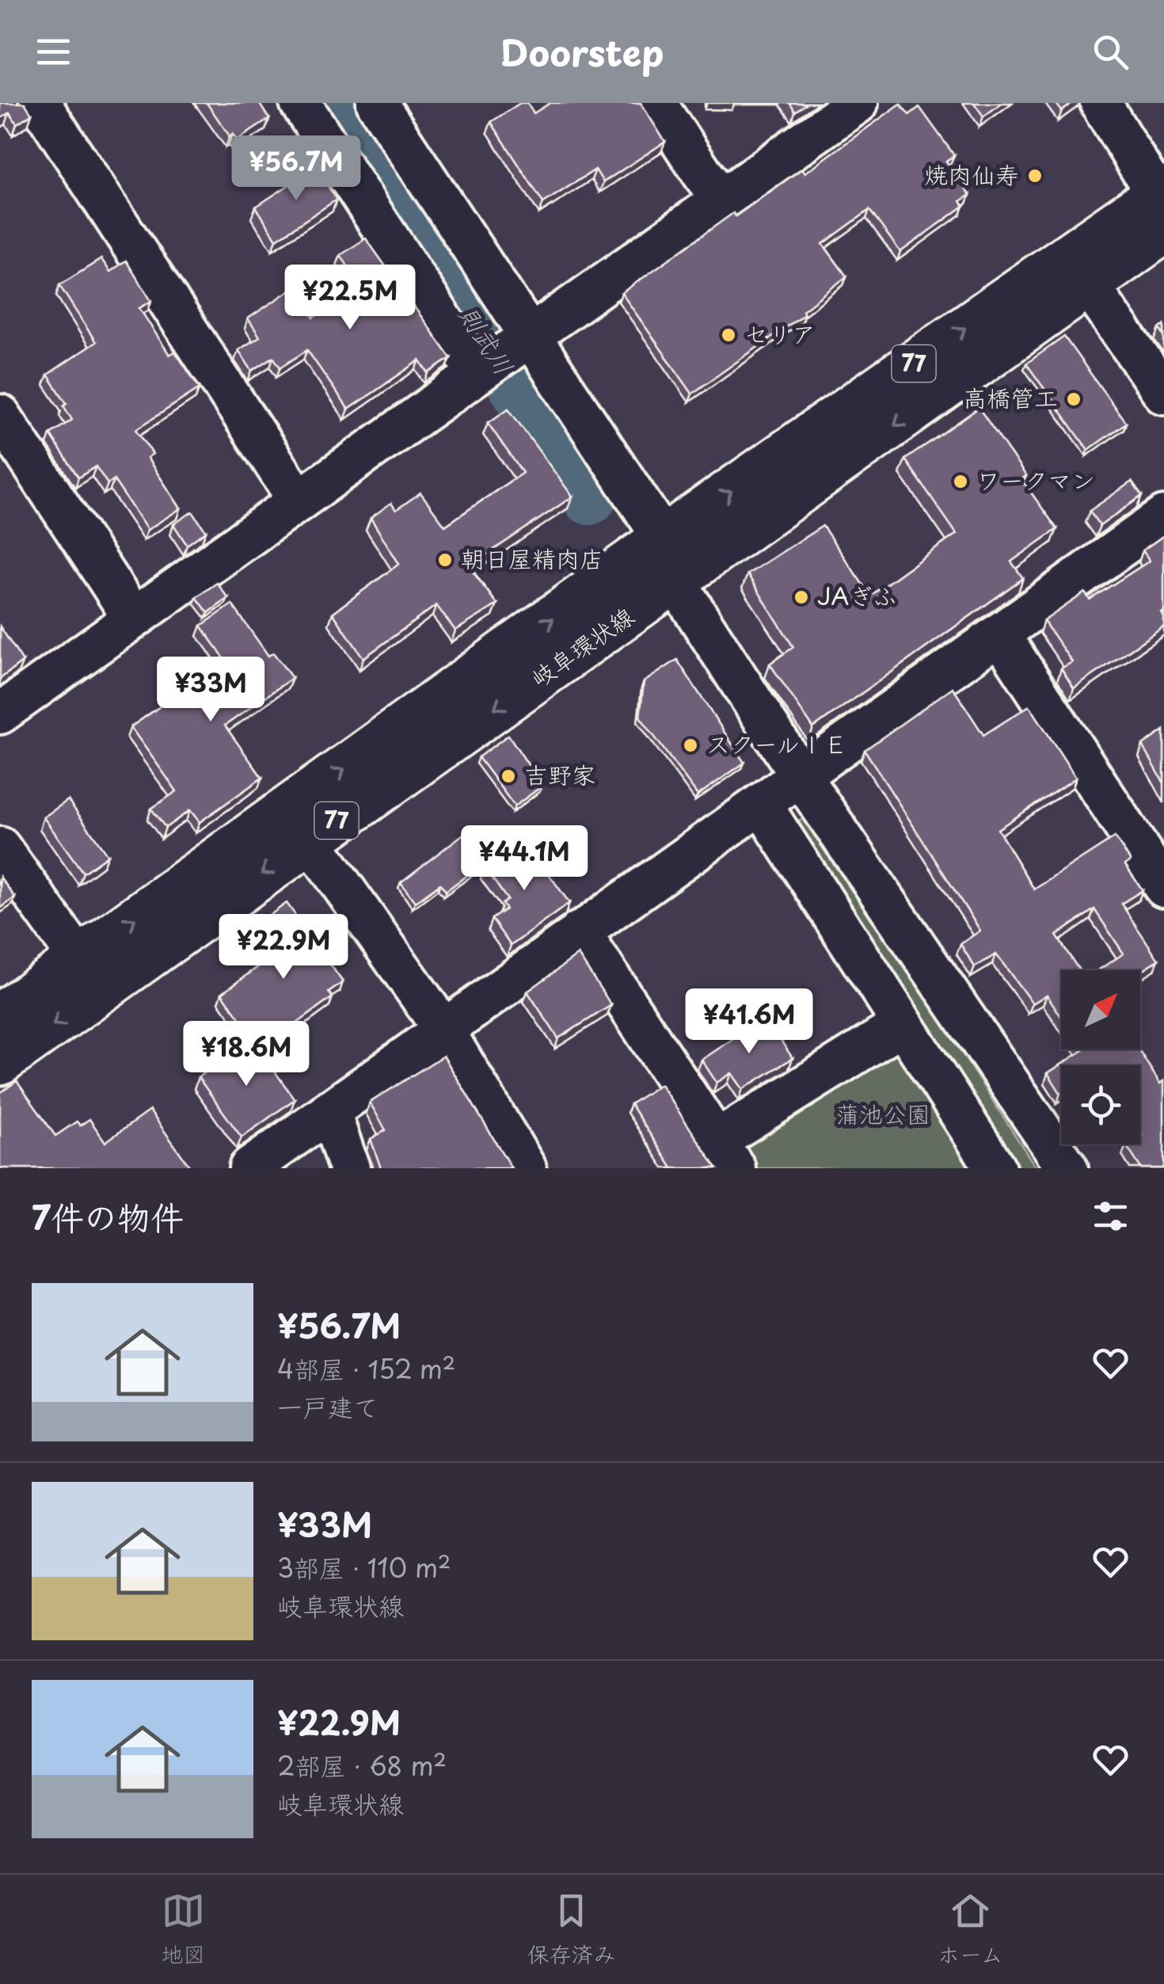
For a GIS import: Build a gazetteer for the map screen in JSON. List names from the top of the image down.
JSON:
{
  "streets": {
    "main road": ["77", "岐阜環状線"]
  },
  "water": ["則武川"],
  "parks": ["蒲池公園"],
  "places": [
    "焼肉仙寿",
    "セリア",
    "高橋管工",
    "ワークマン",
    "朝日屋精肉店",
    "JAぎふ",
    "スクールＩＥ",
    "吉野家"
  ],
  "north": "top right",
  "page": {
    "header": "Doorstep",
    "price": [
      "¥56.7M",
      "¥22.5M",
      "¥33M",
      "¥44.1M",
      "¥22.9M",
      "¥41.6M",
      "¥18.6M"
    ],
    "heading": "7件の物件",
    "list": [
      {
        "name": "¥56.7M",
        "note": "4部屋 · 152 m² · 一戸建て"
      },
      {
        "name": "¥33M",
        "note": "3部屋 · 110 m² · 岐阜環状線"
      },
      {
        "name": "¥22.9M",
        "note": "2部屋 · 68 m² · 岐阜環状線"
      }
    ],
    "tabs": ["地図", "保存済み", "ホーム"]
  }
}
